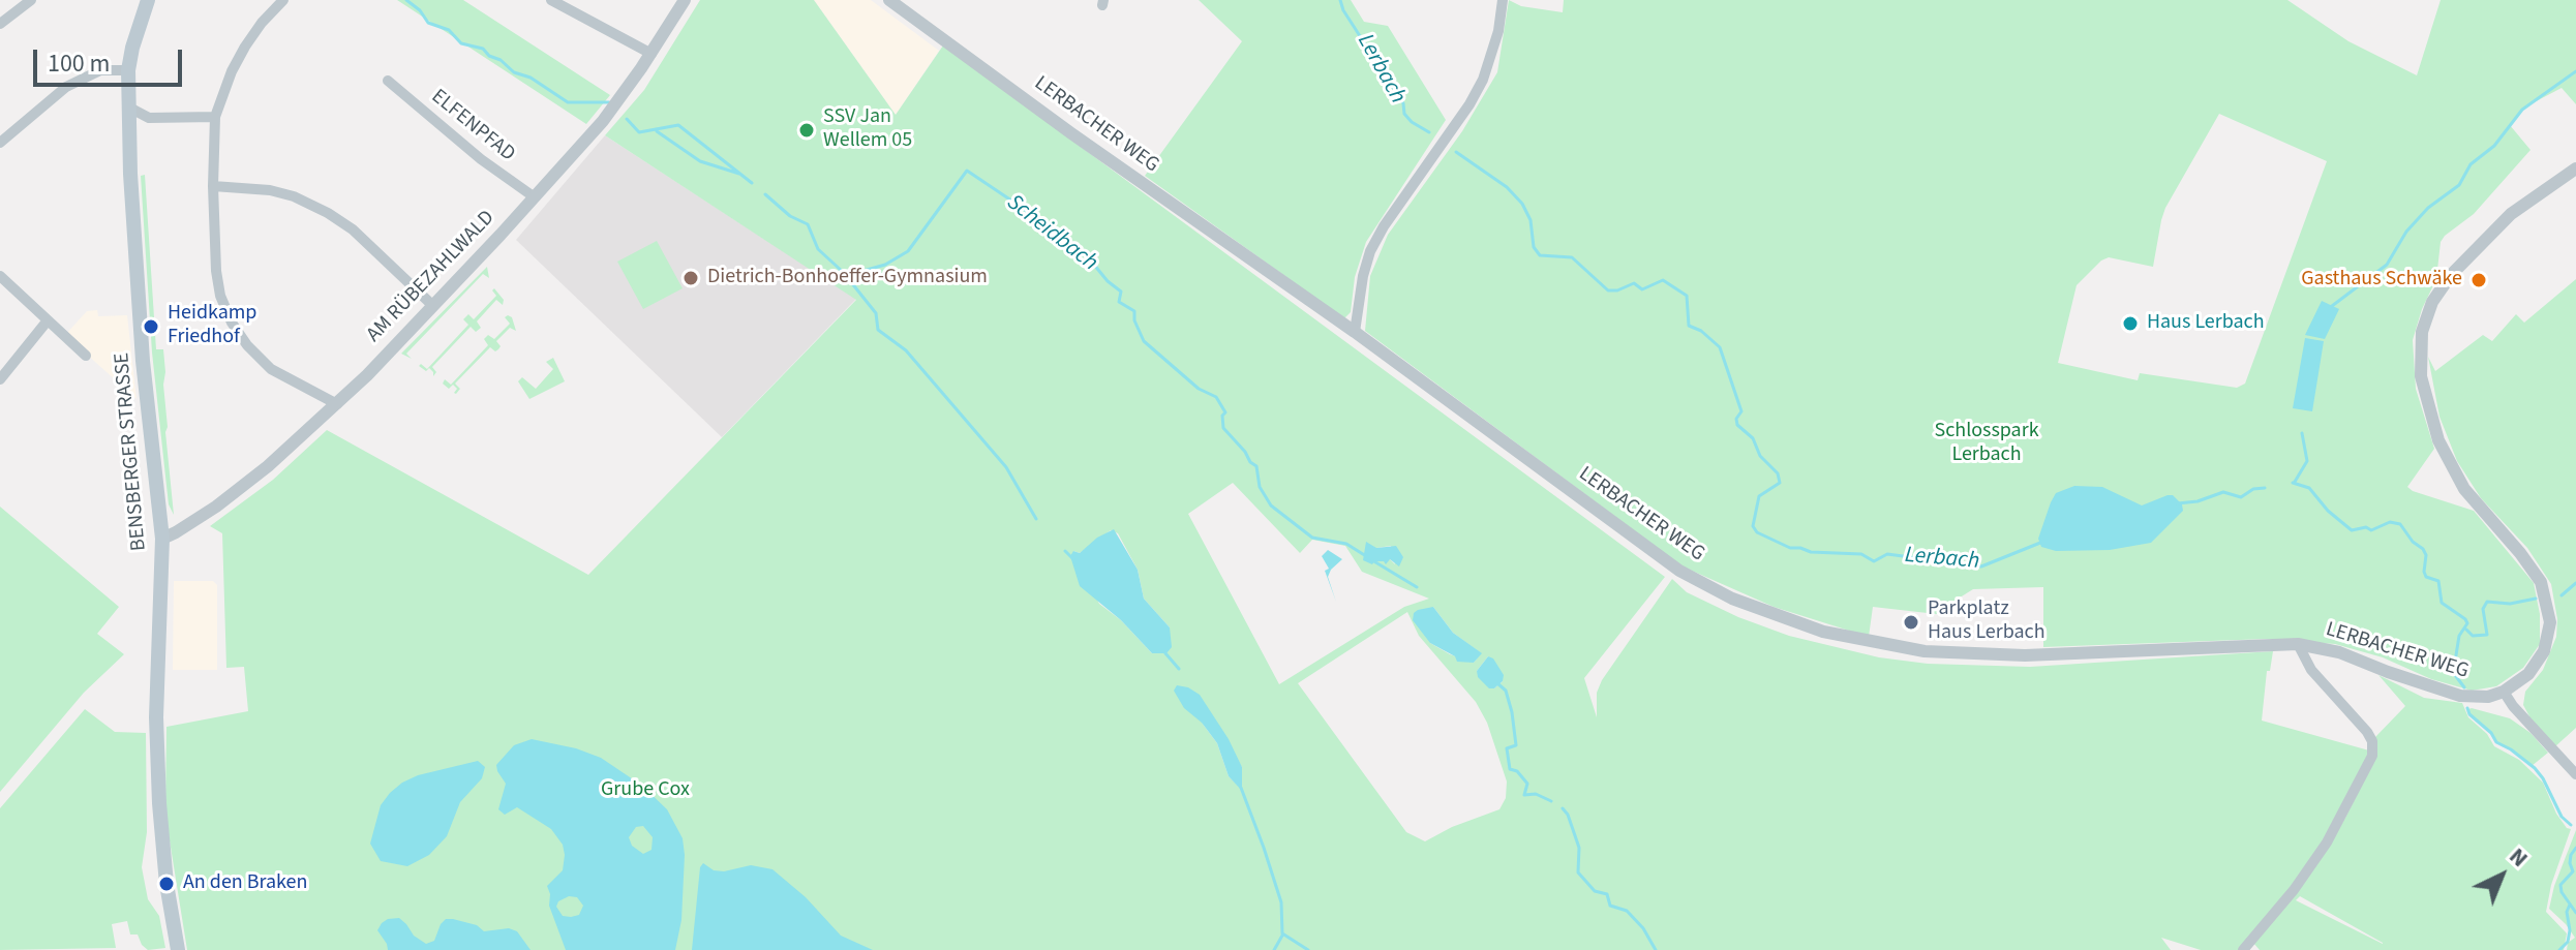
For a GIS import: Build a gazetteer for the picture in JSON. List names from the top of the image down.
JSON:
{
  "streets": {
    "main road": ["BENSBERGER STRASSE"],
    "street": ["LERBACHER WEG", "ELFENPFAD", "AM RÜBEZAHLWALD"]
  },
  "crossings": [
    ["ELFENPFAD", "AM RÜBEZAHLWALD"],
    ["AM RÜBEZAHLWALD", "BENSBERGER STRASSE"]
  ],
  "water": ["Lerbach", "Scheidbach"],
  "parks": ["Schlosspark Lerbach", "Grube Cox"],
  "places": [
    "SSV Jan Wellem 05",
    "Dietrich-Bonhoeffer-Gymnasium",
    "Gasthaus Schwäke",
    "Haus Lerbach",
    "Heidkamp Friedhof",
    "Parkplatz Haus Lerbach",
    "An den Braken"
  ],
  "scale_bar": "100 m",
  "north": "top right"
}
